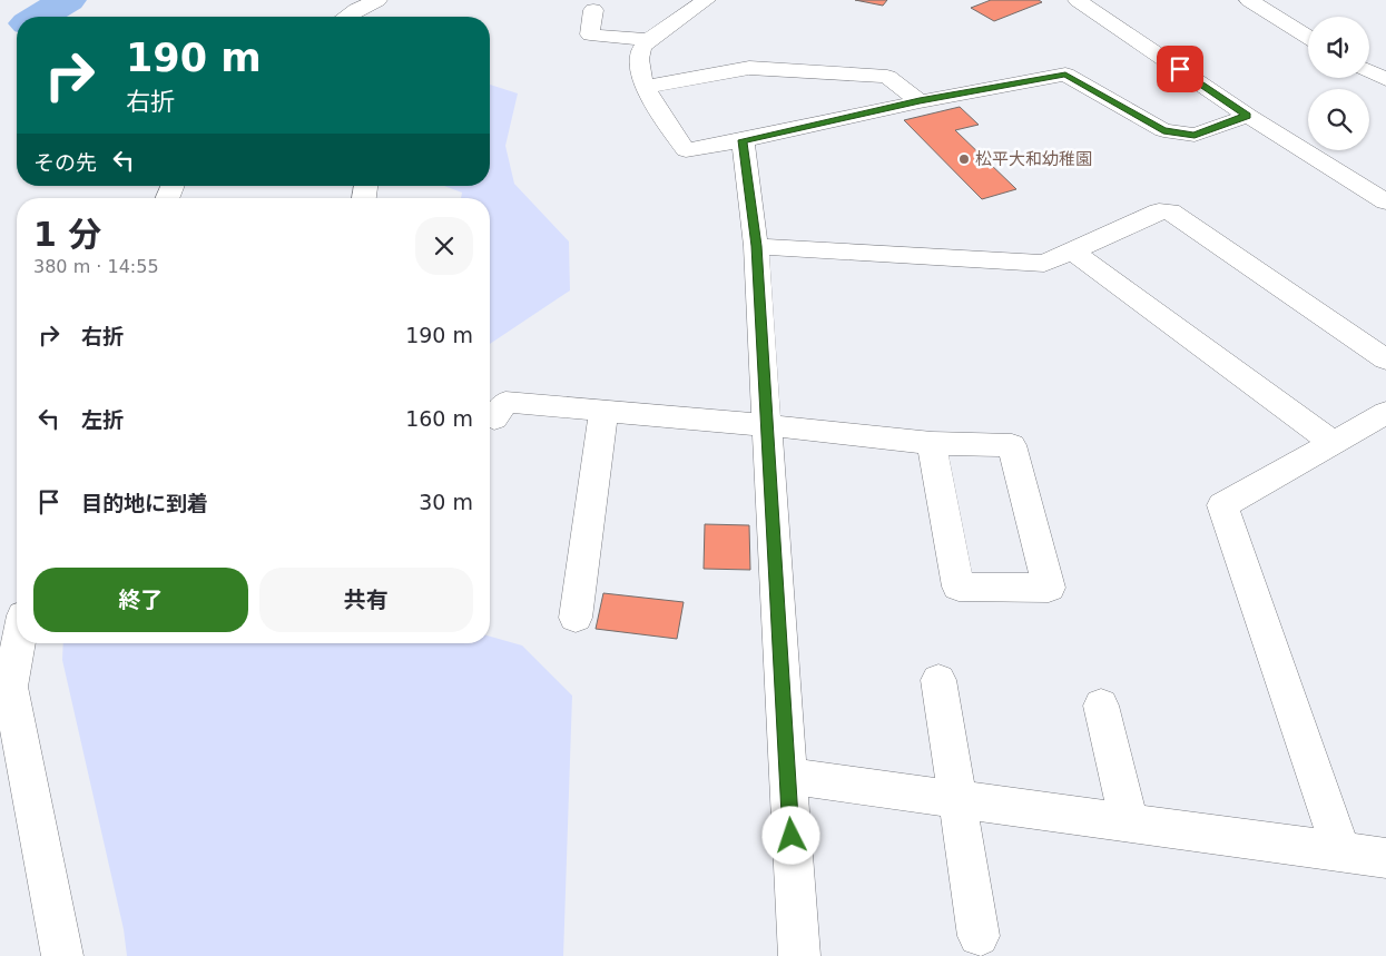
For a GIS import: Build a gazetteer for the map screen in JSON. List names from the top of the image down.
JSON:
{
  "places": ["松平大和幼稚園"],
  "page": {
    "turn": ["190 m", "右折"],
    "then": "その先",
    "heading": ["1 分", "380 m · 14:55"],
    "list": [
      {
        "name": "右折",
        "value": "190 m"
      },
      {
        "name": "左折",
        "value": "160 m"
      },
      {
        "name": "目的地に到着",
        "value": "30 m"
      }
    ],
    "buttons": ["終了", "共有"]
  }
}
